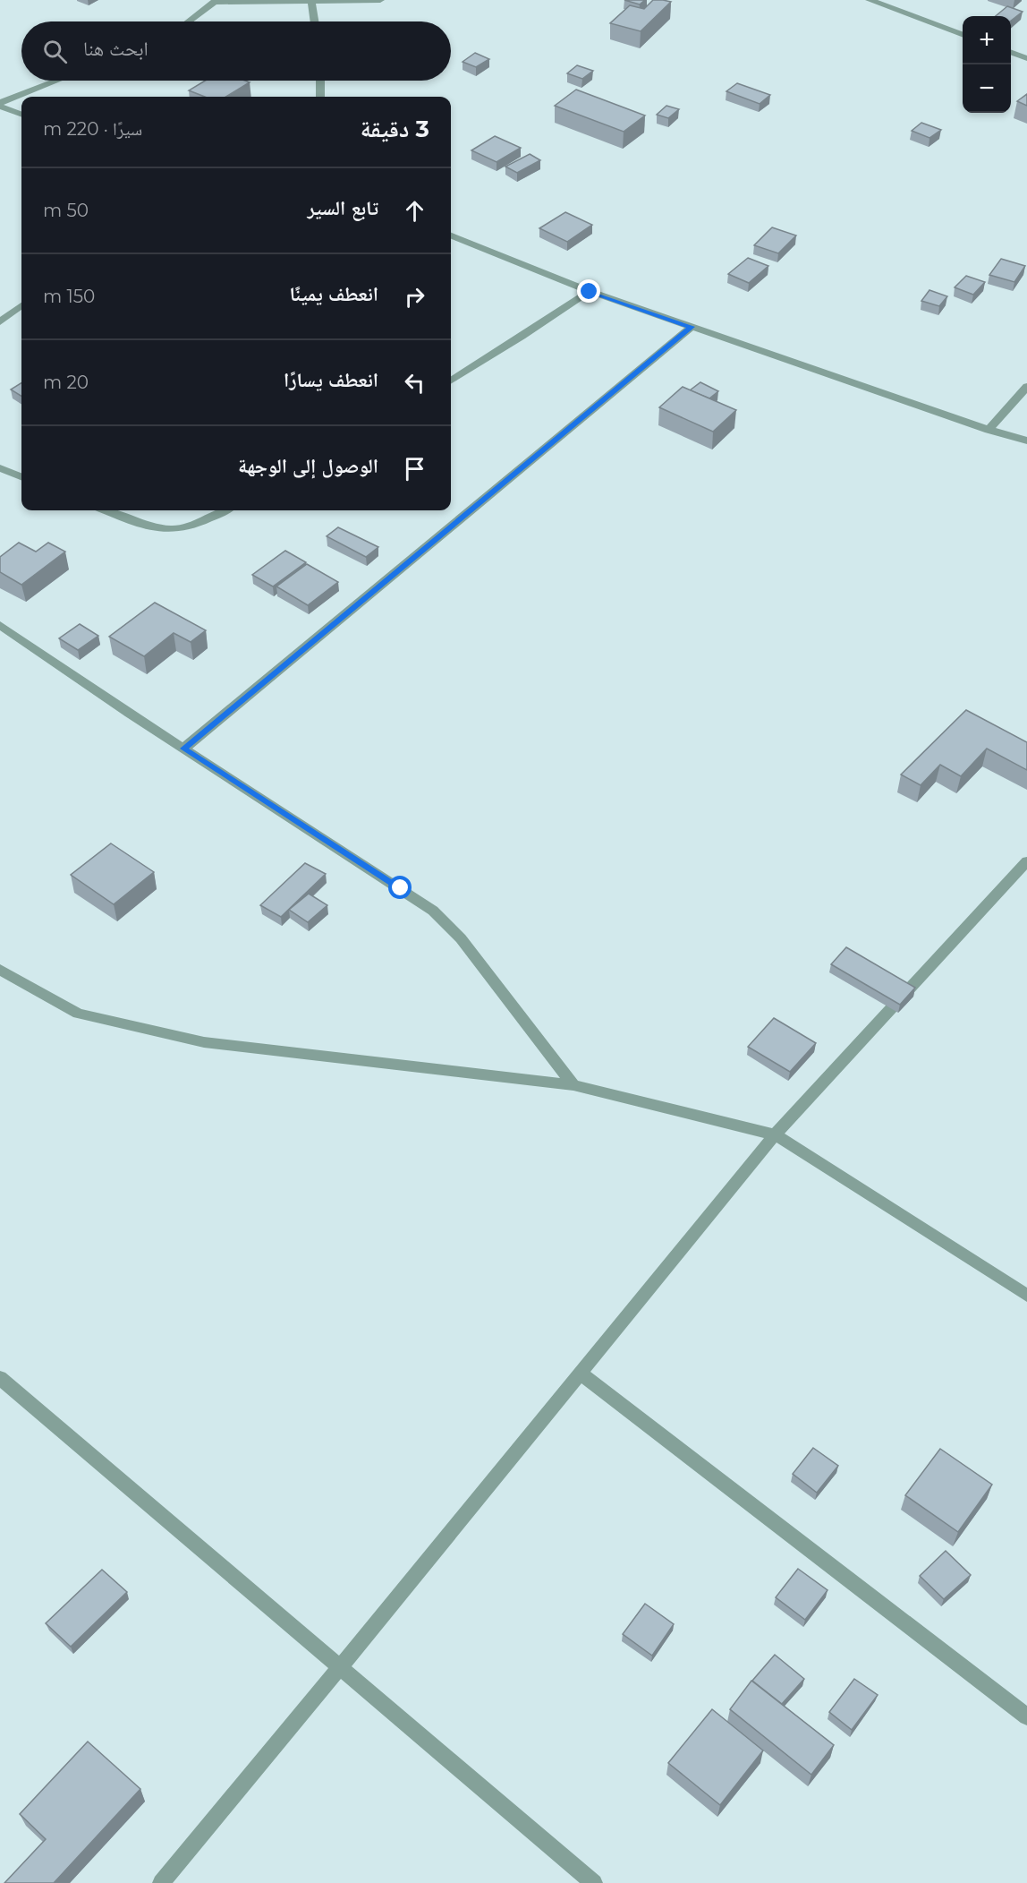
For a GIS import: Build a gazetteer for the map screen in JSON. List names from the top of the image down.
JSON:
{
  "page": {
    "map_buttons": ["+", "−"],
    "search": "ابحث هنا",
    "heading": ["3 دقيقة", "سيرًا · 220 m"],
    "list": [
      ["تابع السير", "50 m"],
      ["انعطف يمينًا", "150 m"],
      ["انعطف يسارًا", "20 m"],
      "الوصول إلى الوجهة"
    ]
  }
}
